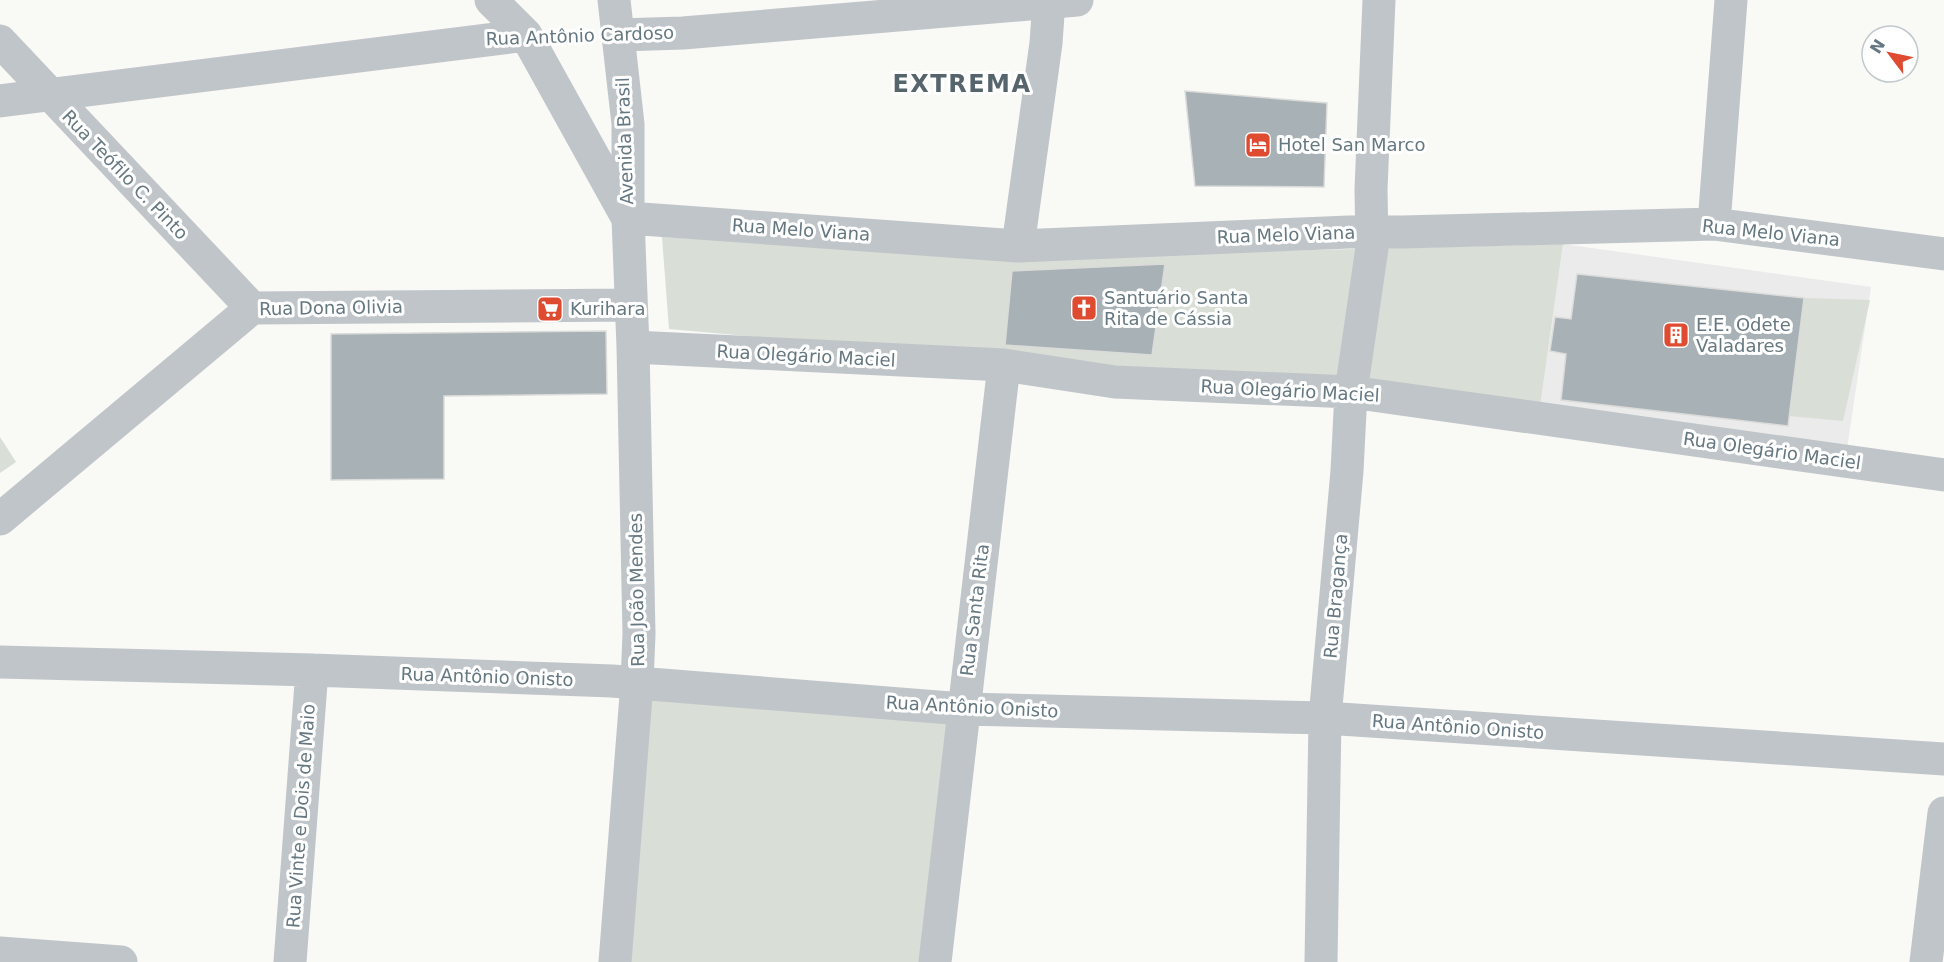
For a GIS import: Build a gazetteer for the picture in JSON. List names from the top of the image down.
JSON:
{
  "streets": {
    "street": [
      "Rua Antônio Cardoso",
      "Avenida Brasil",
      "Rua Teófilo C. Pinto",
      "Rua Melo Viana",
      "Rua Dona Olivia",
      "Rua Olegário Maciel",
      "Rua João Mendes",
      "Rua Bragança",
      "Rua Santa Rita",
      "Rua Antônio Onisto",
      "Rua Vinte e Dois de Maio"
    ]
  },
  "crossings": [
    ["Rua Antônio Cardoso", "Avenida Brasil"],
    ["Rua Antônio Cardoso", "Rua Teófilo C. Pinto"],
    ["Avenida Brasil", "Rua Melo Viana"],
    ["Avenida Brasil", "Rua João Mendes"],
    ["Rua Teófilo C. Pinto", "Rua Dona Olivia"],
    ["Rua Melo Viana", "Rua João Mendes"],
    ["Rua Melo Viana", "Rua Bragança"],
    ["Rua Dona Olivia", "Rua João Mendes"],
    ["Rua Olegário Maciel", "Rua João Mendes"],
    ["Rua Olegário Maciel", "Rua Bragança"],
    ["Rua Olegário Maciel", "Rua Santa Rita"],
    ["Rua João Mendes", "Rua Antônio Onisto"],
    ["Rua Bragança", "Rua Antônio Onisto"],
    ["Rua Santa Rita", "Rua Antônio Onisto"],
    ["Rua Antônio Onisto", "Rua Vinte e Dois de Maio"]
  ],
  "districts": ["EXTREMA"],
  "places": {
    "hotel": ["Hotel San Marco"],
    "church": ["Santuário Santa Rita de Cássia"],
    "supermarket": ["Kurihara"],
    "building": ["E.E. Odete Valadares"]
  },
  "north": "top left"
}
